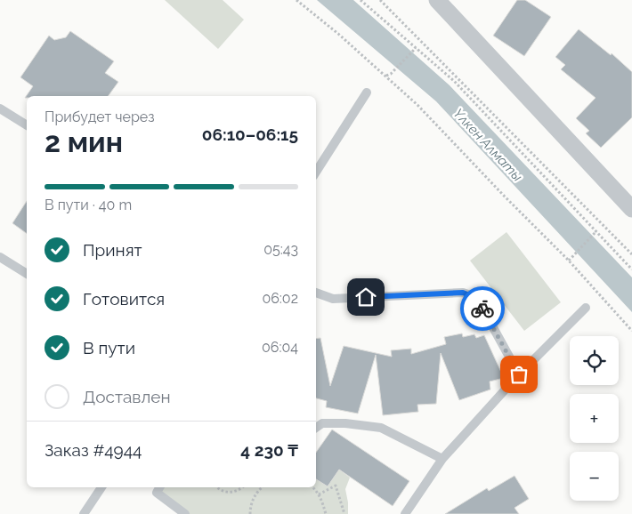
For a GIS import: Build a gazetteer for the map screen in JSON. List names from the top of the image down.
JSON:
{
  "water": ["Үлкен Алматы"],
  "page": {
    "heading": ["2 мин", "Прибудет через", "06:10–06:15"],
    "panel": ["Заказ #4944", "4 230 ₸"],
    "bar": "В пути · 40 m",
    "list": [
      ["Принят", "05:43"],
      ["Готовится", "06:02"],
      ["В пути", "06:04"],
      "Доставлен"
    ],
    "map_buttons": ["+", "−"]
  }
}
